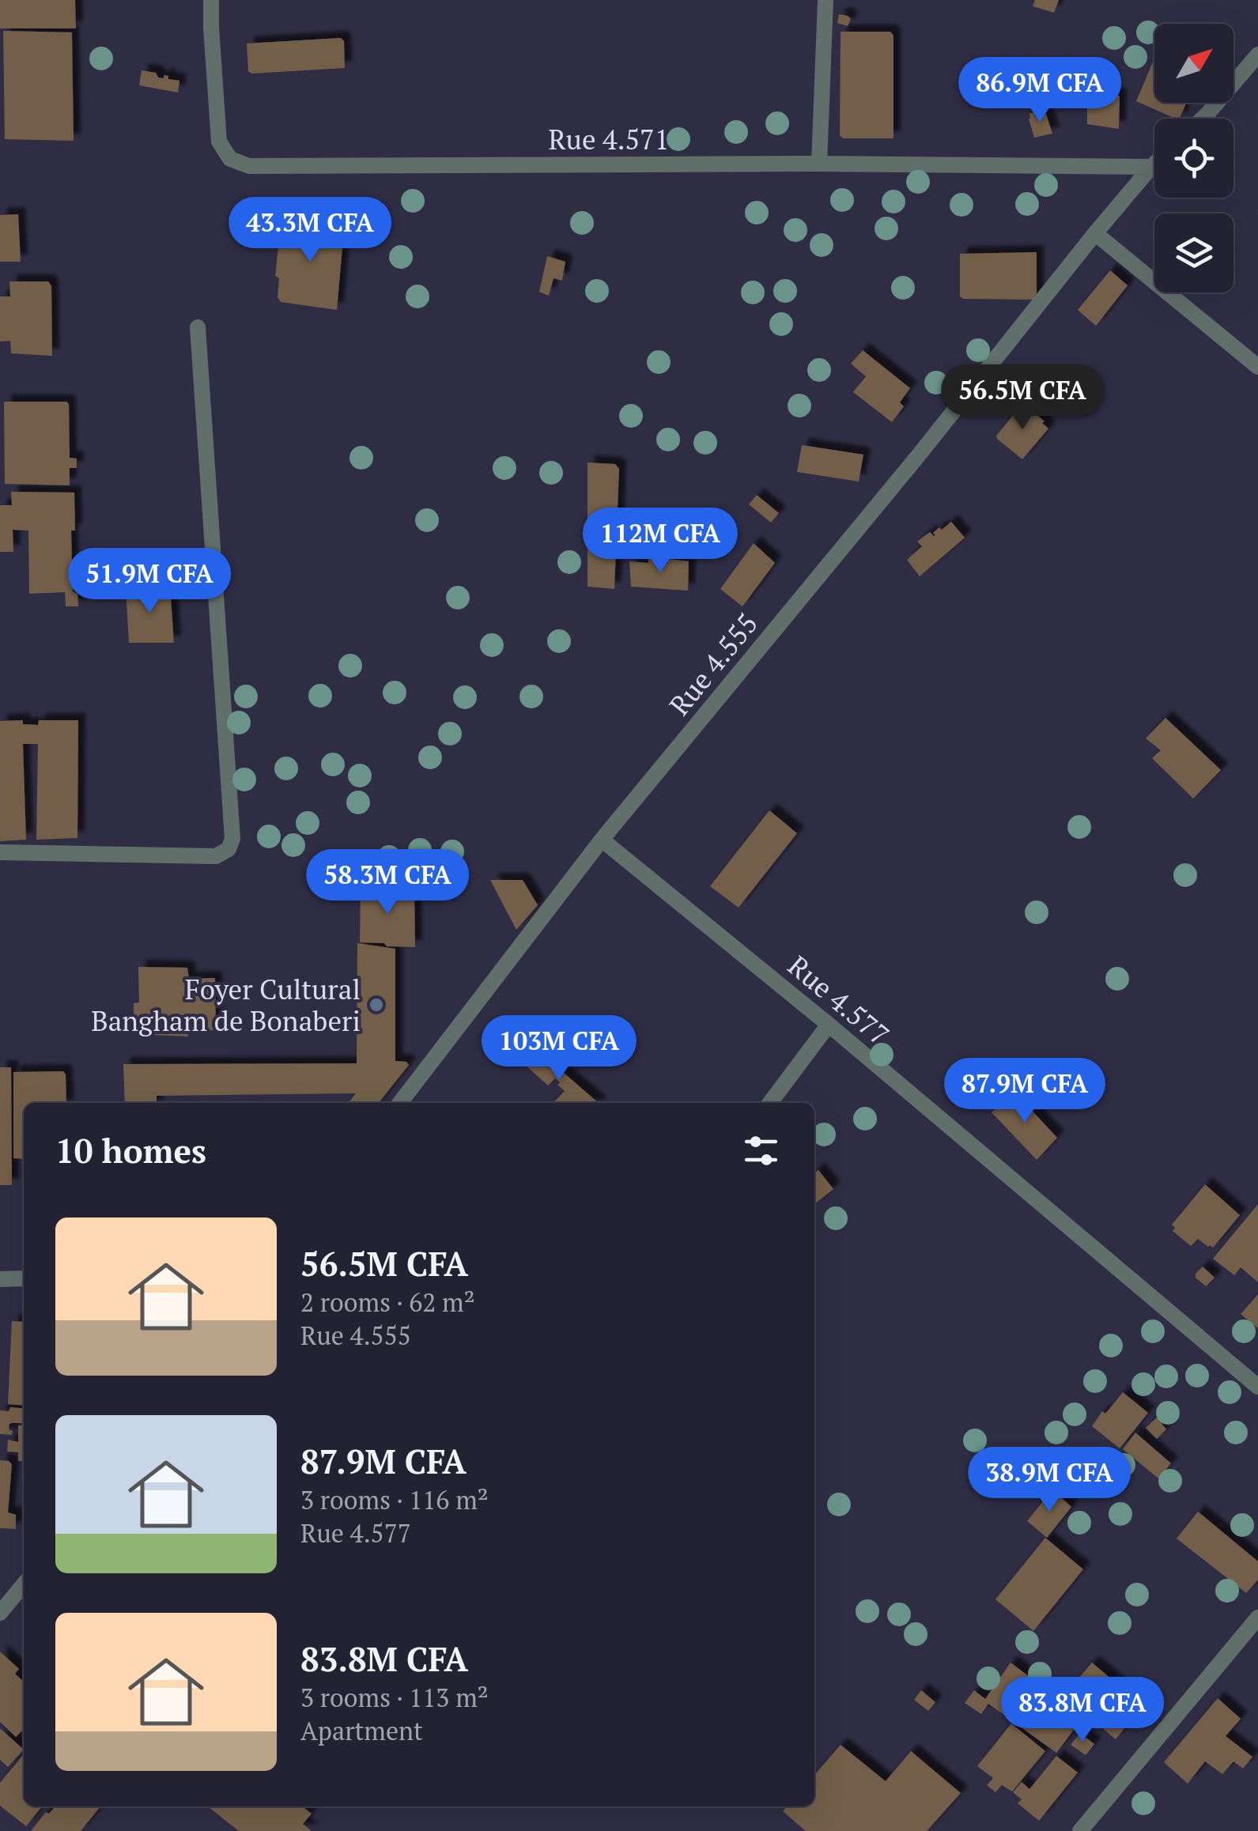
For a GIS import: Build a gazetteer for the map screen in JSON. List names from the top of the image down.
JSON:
{
  "streets": {
    "street": ["Rue 4.571", "Rue 4.555", "Rue 4.577"]
  },
  "crossings": [
    ["Rue 4.571", "Rue 4.555"],
    ["Rue 4.555", "Rue 4.577"]
  ],
  "places": ["Foyer Cultural Bangham de Bonaberi"],
  "north": "top right",
  "page": {
    "price": [
      "86.9M CFA",
      "43.3M CFA",
      "56.5M CFA",
      "112M CFA",
      "51.9M CFA",
      "58.3M CFA",
      "103M CFA",
      "87.9M CFA",
      "38.9M CFA",
      "83.8M CFA"
    ],
    "heading": "10 homes",
    "list": [
      {
        "name": "56.5M CFA",
        "note": "2 rooms · 62 m² · Rue 4.555"
      },
      {
        "name": "87.9M CFA",
        "note": "3 rooms · 116 m² · Rue 4.577"
      },
      {
        "name": "83.8M CFA",
        "note": "3 rooms · 113 m² · Apartment"
      }
    ]
  }
}
